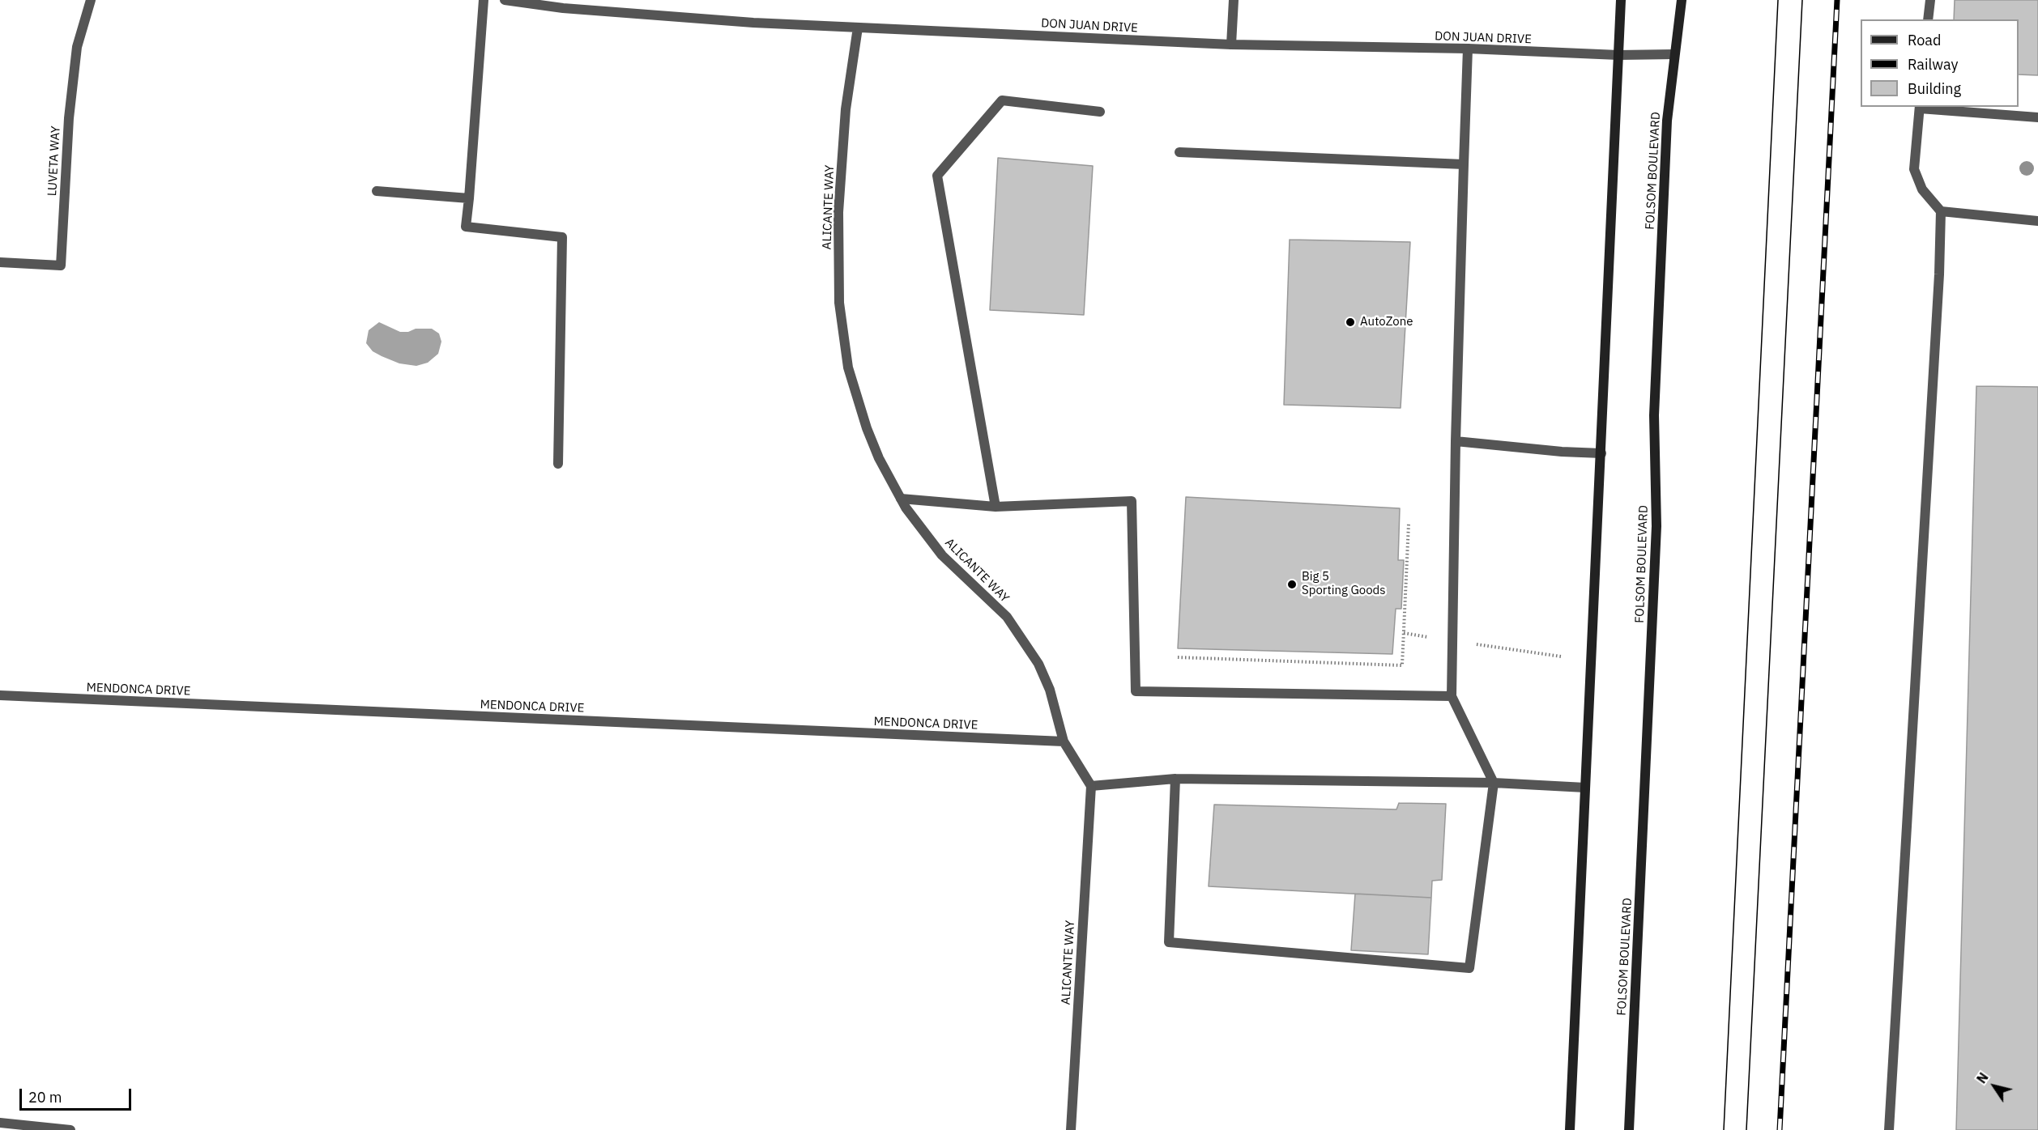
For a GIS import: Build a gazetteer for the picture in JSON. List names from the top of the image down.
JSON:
{
  "streets": {
    "main road": ["FOLSOM BOULEVARD"],
    "street": [
      "DON JUAN DRIVE",
      "LUVETA WAY",
      "ALICANTE WAY",
      "MENDONCA DRIVE"
    ]
  },
  "crossings": [
    ["DON JUAN DRIVE", "FOLSOM BOULEVARD"],
    ["DON JUAN DRIVE", "ALICANTE WAY"],
    ["ALICANTE WAY", "MENDONCA DRIVE"]
  ],
  "places": ["AutoZone", "Big 5 Sporting Goods"],
  "legend": ["Road", "Railway", "Building"],
  "scale_bar": "20 m",
  "north": "top left"
}
